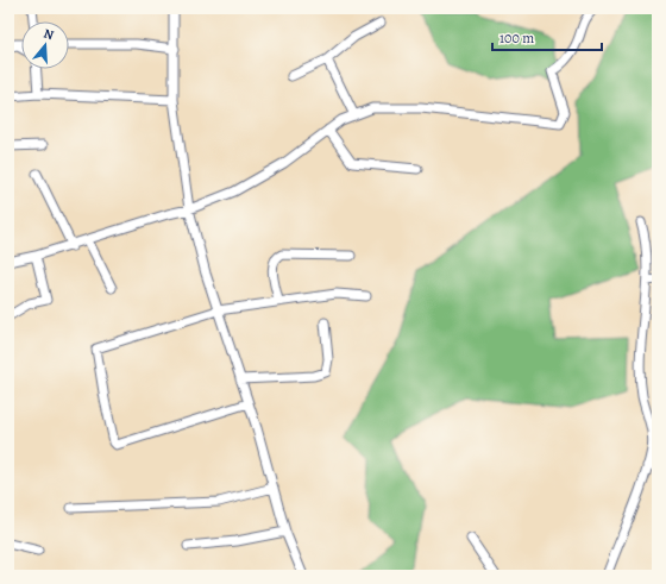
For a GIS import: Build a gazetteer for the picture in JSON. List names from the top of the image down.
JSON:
{
  "scale_bar": "100 m",
  "north": "top"
}
